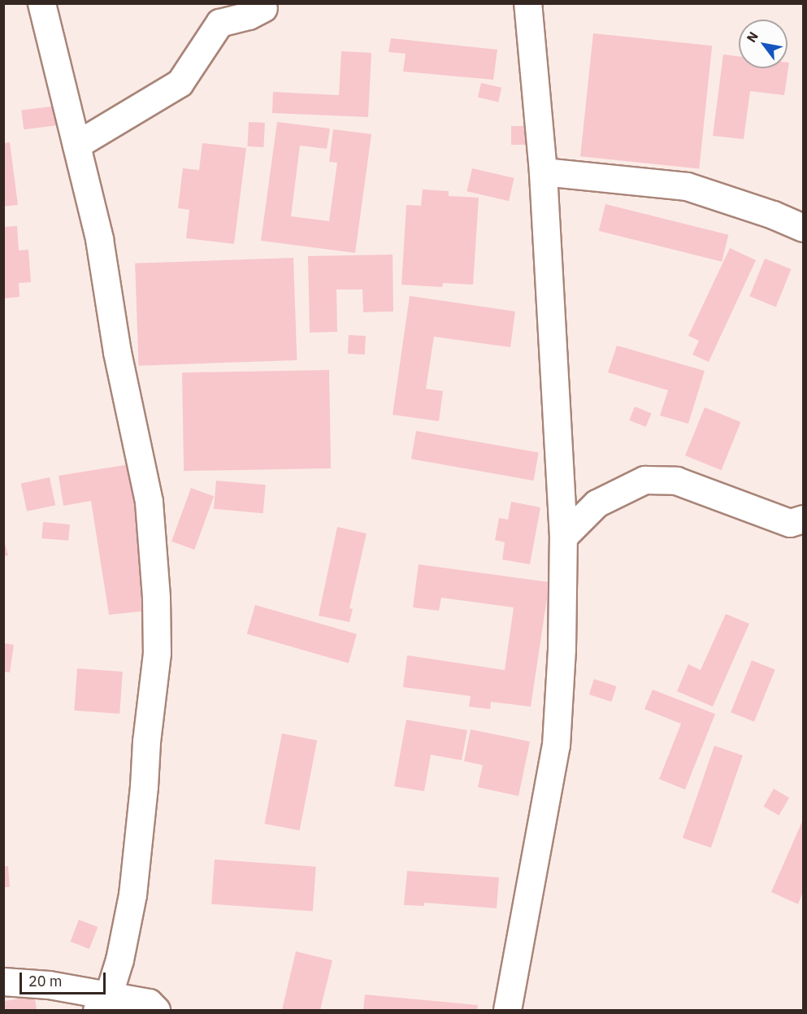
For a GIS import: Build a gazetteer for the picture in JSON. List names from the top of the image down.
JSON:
{
  "scale_bar": "20 m",
  "north": "top left"
}
